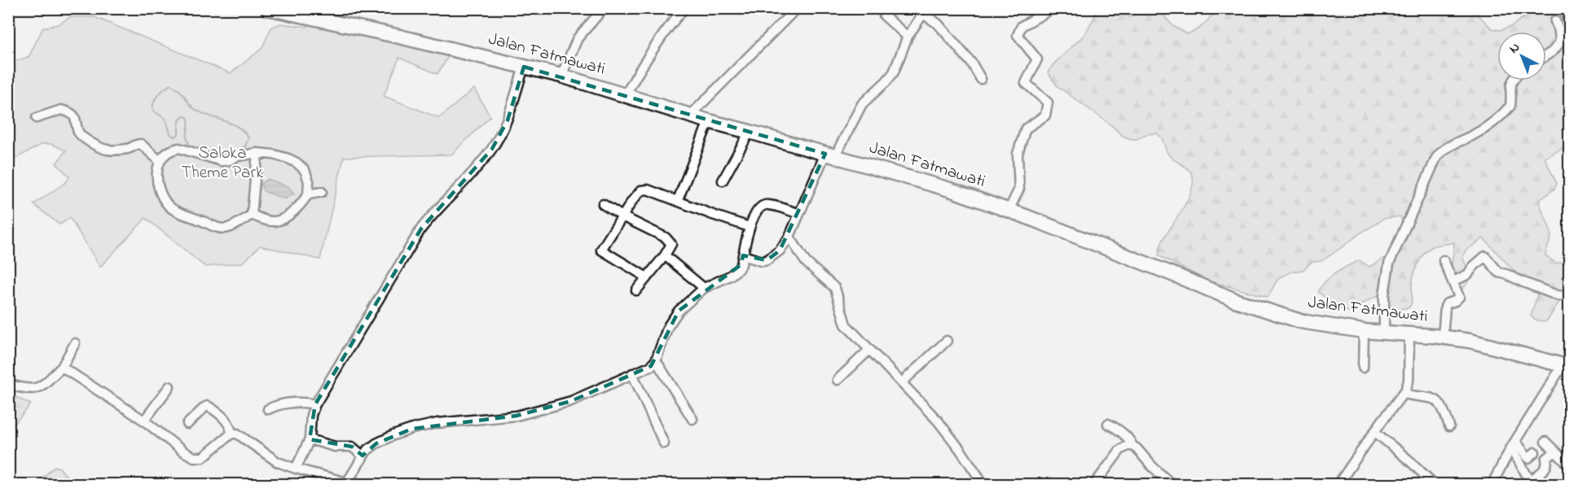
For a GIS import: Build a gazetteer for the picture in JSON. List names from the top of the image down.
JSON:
{
  "streets": {
    "highway": ["Jalan Fatmawati"]
  },
  "parks": ["Saloka Theme Park"],
  "north": "top left"
}
